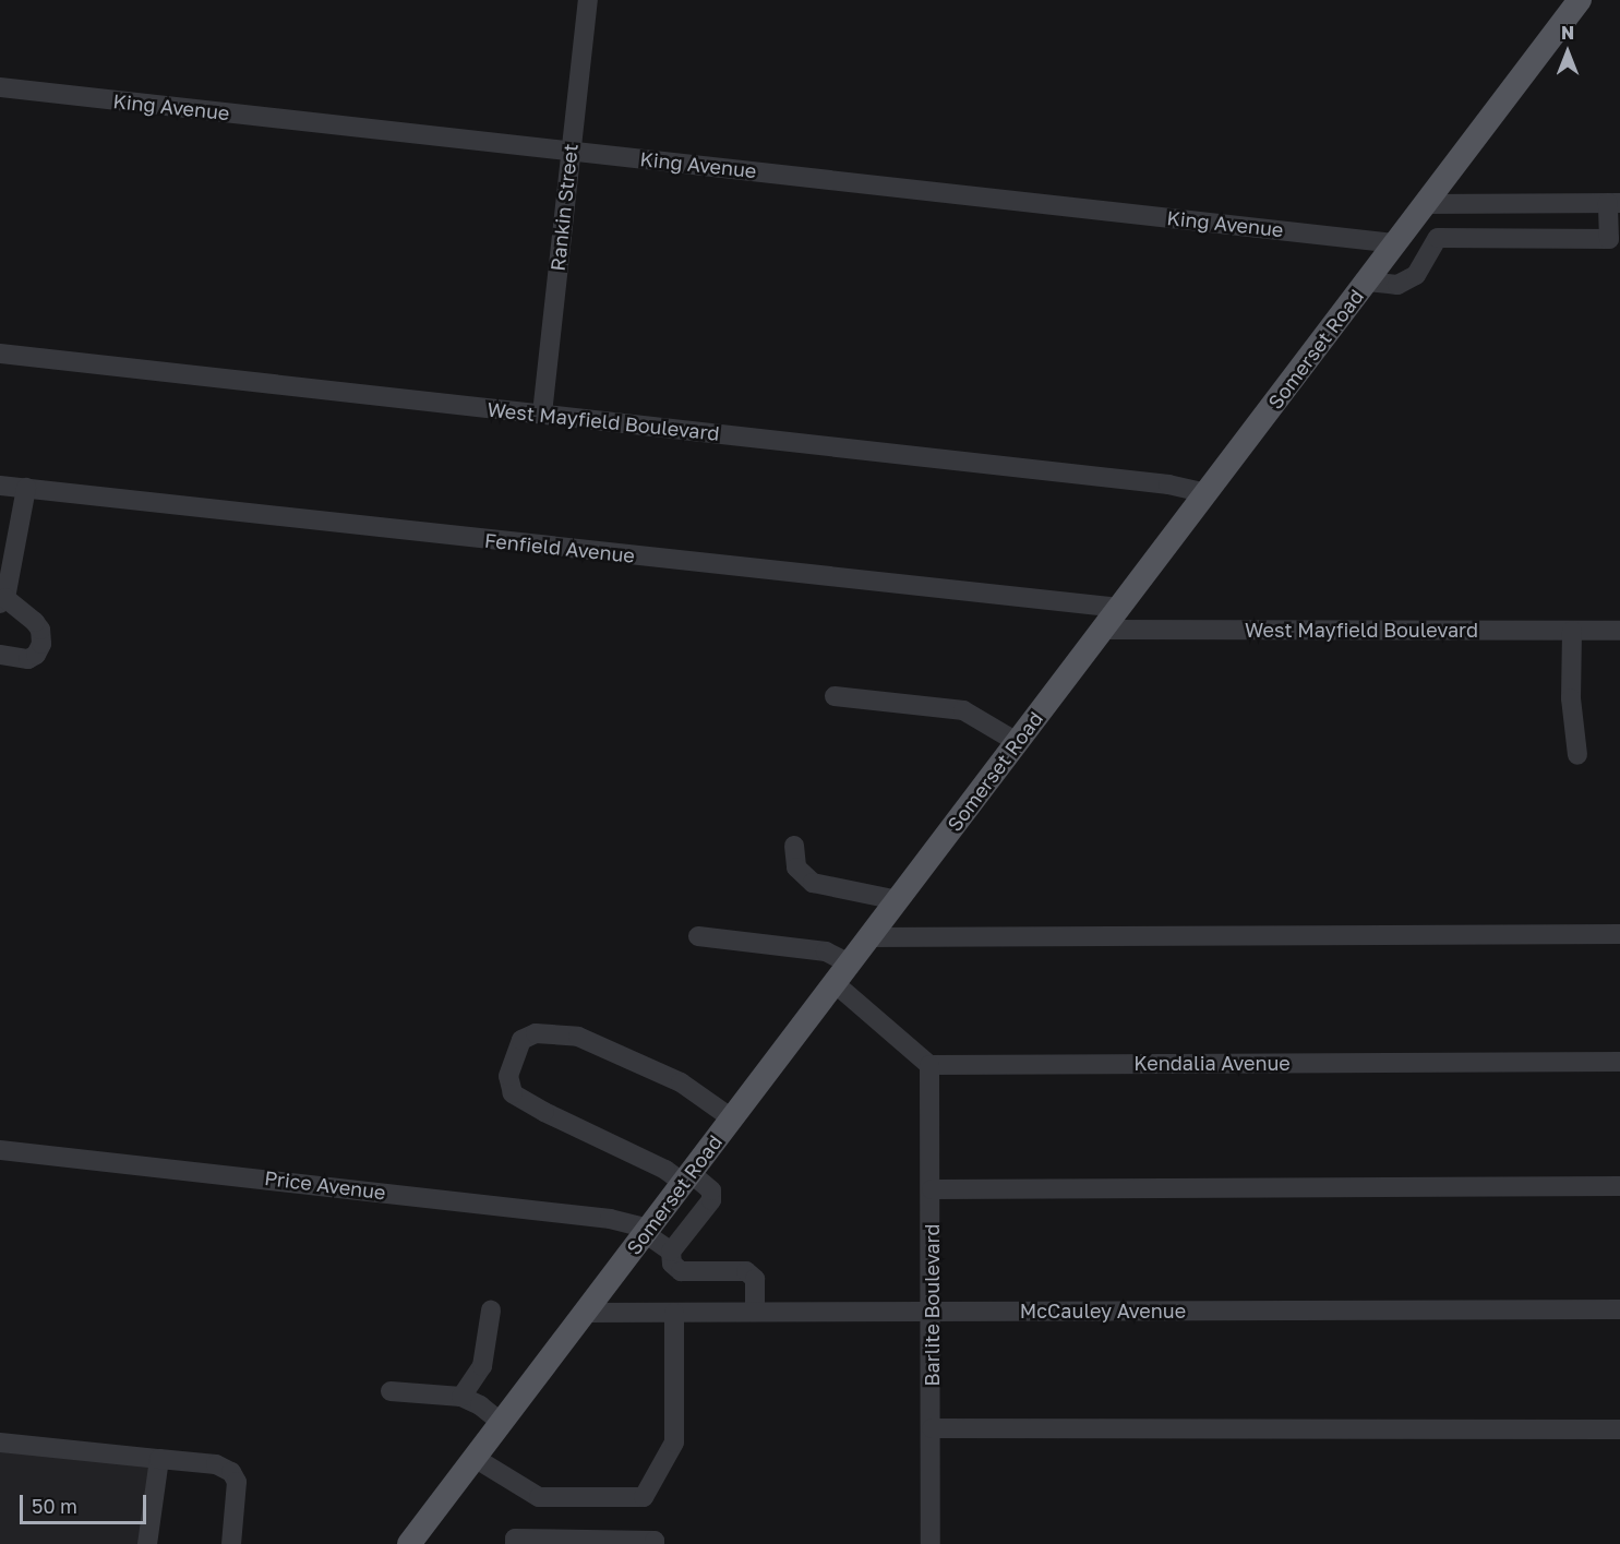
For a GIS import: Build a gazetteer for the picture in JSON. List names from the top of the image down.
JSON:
{
  "streets": {
    "main road": ["Somerset Road"],
    "street": [
      "King Avenue",
      "Rankin Street",
      "West Mayfield Boulevard",
      "Fenfield Avenue",
      "Kendalia Avenue",
      "Price Avenue",
      "Barlite Boulevard",
      "McCauley Avenue"
    ]
  },
  "crossings": [
    ["King Avenue", "Rankin Street"],
    ["King Avenue", "Somerset Road"],
    ["Rankin Street", "West Mayfield Boulevard"],
    ["Somerset Road", "West Mayfield Boulevard"],
    ["Somerset Road", "Fenfield Avenue"],
    ["Somerset Road", "Price Avenue"],
    ["Somerset Road", "McCauley Avenue"],
    ["Kendalia Avenue", "Barlite Boulevard"],
    ["Barlite Boulevard", "McCauley Avenue"]
  ],
  "scale_bar": "50 m",
  "north": "top"
}
